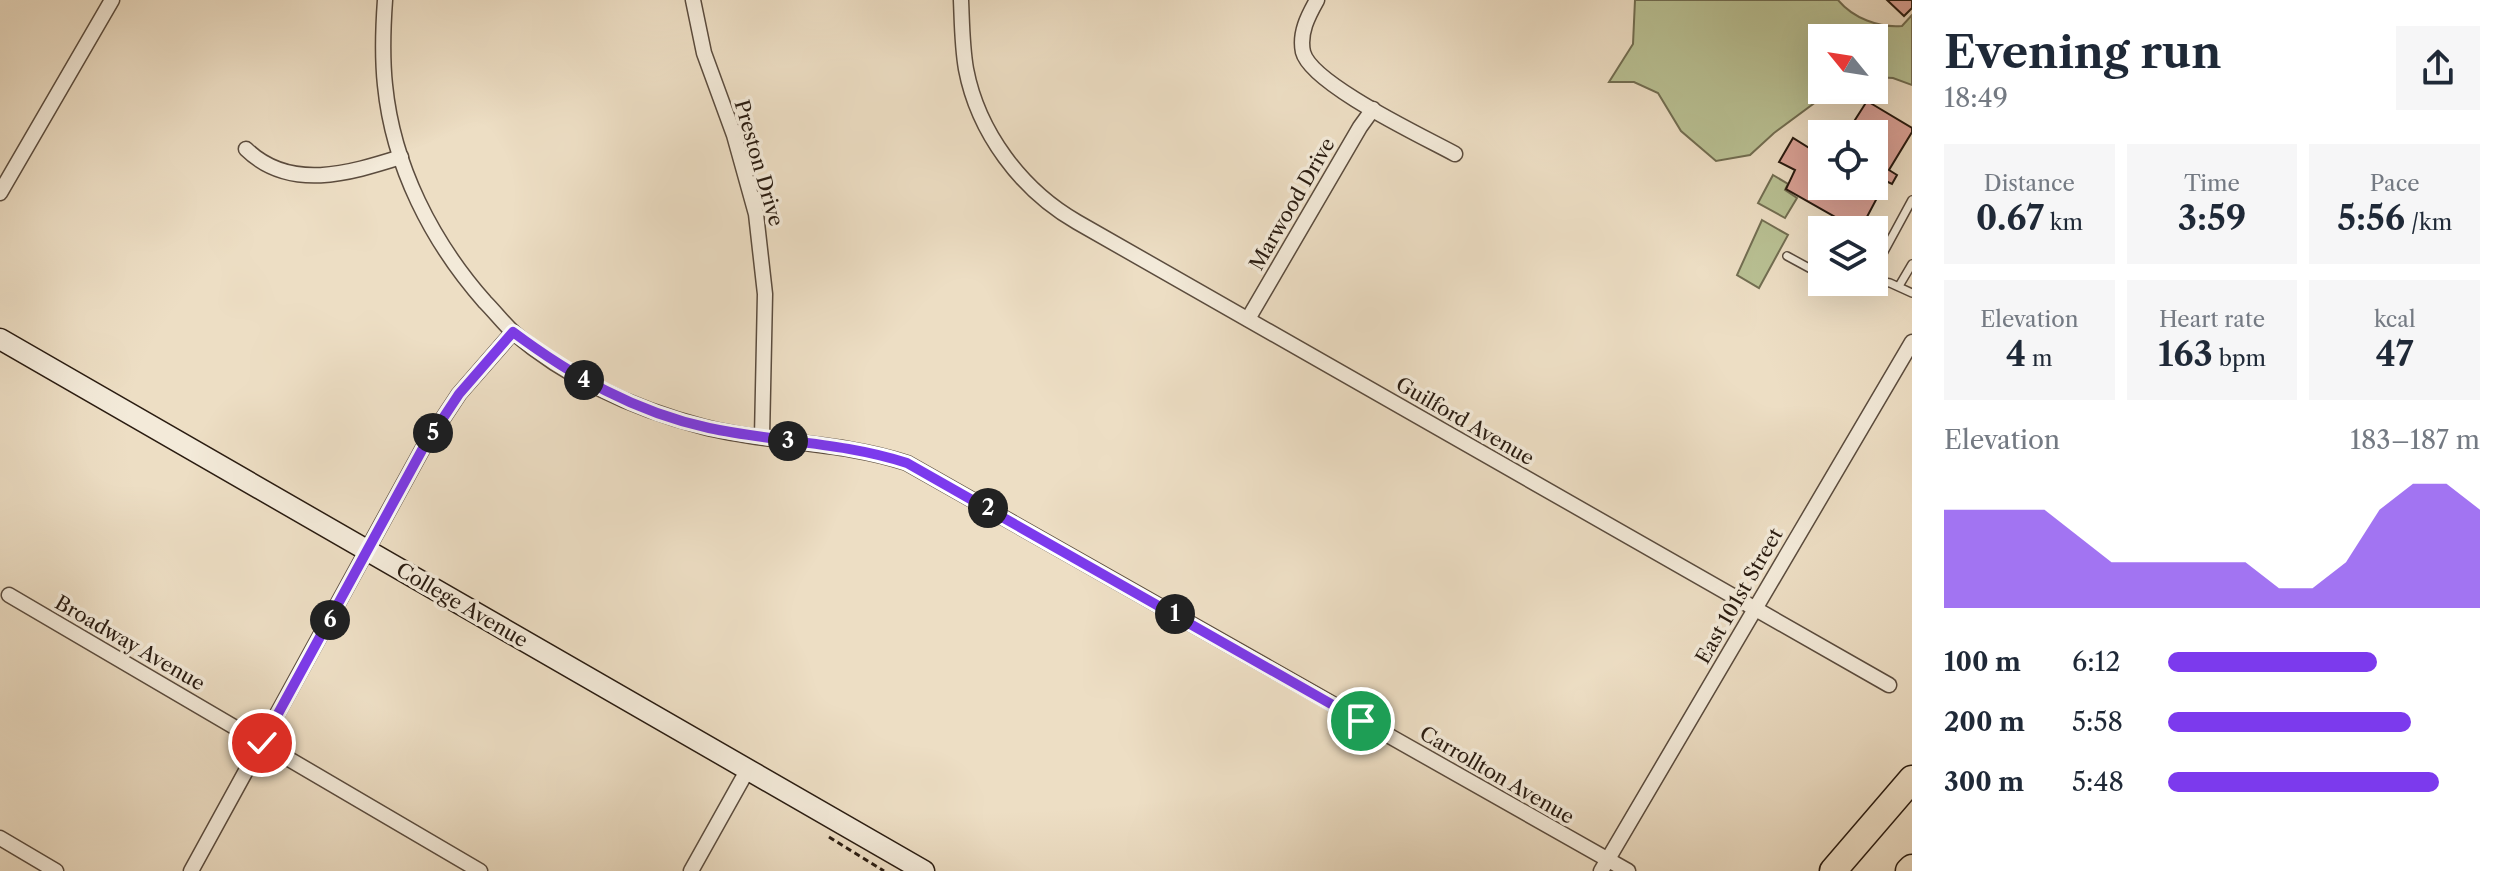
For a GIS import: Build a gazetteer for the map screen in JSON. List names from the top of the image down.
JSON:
{
  "streets": {
    "main road": ["College Avenue"],
    "street": [
      "Preston Drive",
      "Marwood Drive",
      "Guilford Avenue",
      "East 101st Street",
      "Broadway Avenue",
      "Carrollton Avenue"
    ]
  },
  "crossings": [
    ["Preston Drive", "Carrollton Avenue"],
    ["Marwood Drive", "Guilford Avenue"],
    ["Guilford Avenue", "East 101st Street"],
    ["East 101st Street", "Carrollton Avenue"]
  ],
  "north": "top left",
  "page": {
    "heading": ["Evening run", "18:49"],
    "stats": [
      ["Distance", "0.67 km"],
      ["Time", "3:59"],
      ["Pace", "5:56 /km"],
      ["Elevation", "4 m"],
      ["Heart rate", "163 bpm"],
      ["kcal", "47"]
    ],
    "pins": [
      "4",
      "5",
      "3",
      "2",
      "1",
      "6"
    ],
    "chart": ["Elevation", "183–187 m"],
    "list": [
      {
        "name": "100 m",
        "note": "6:12"
      },
      {
        "name": "200 m",
        "note": "5:58"
      },
      {
        "name": "300 m",
        "note": "5:48"
      }
    ]
  }
}
